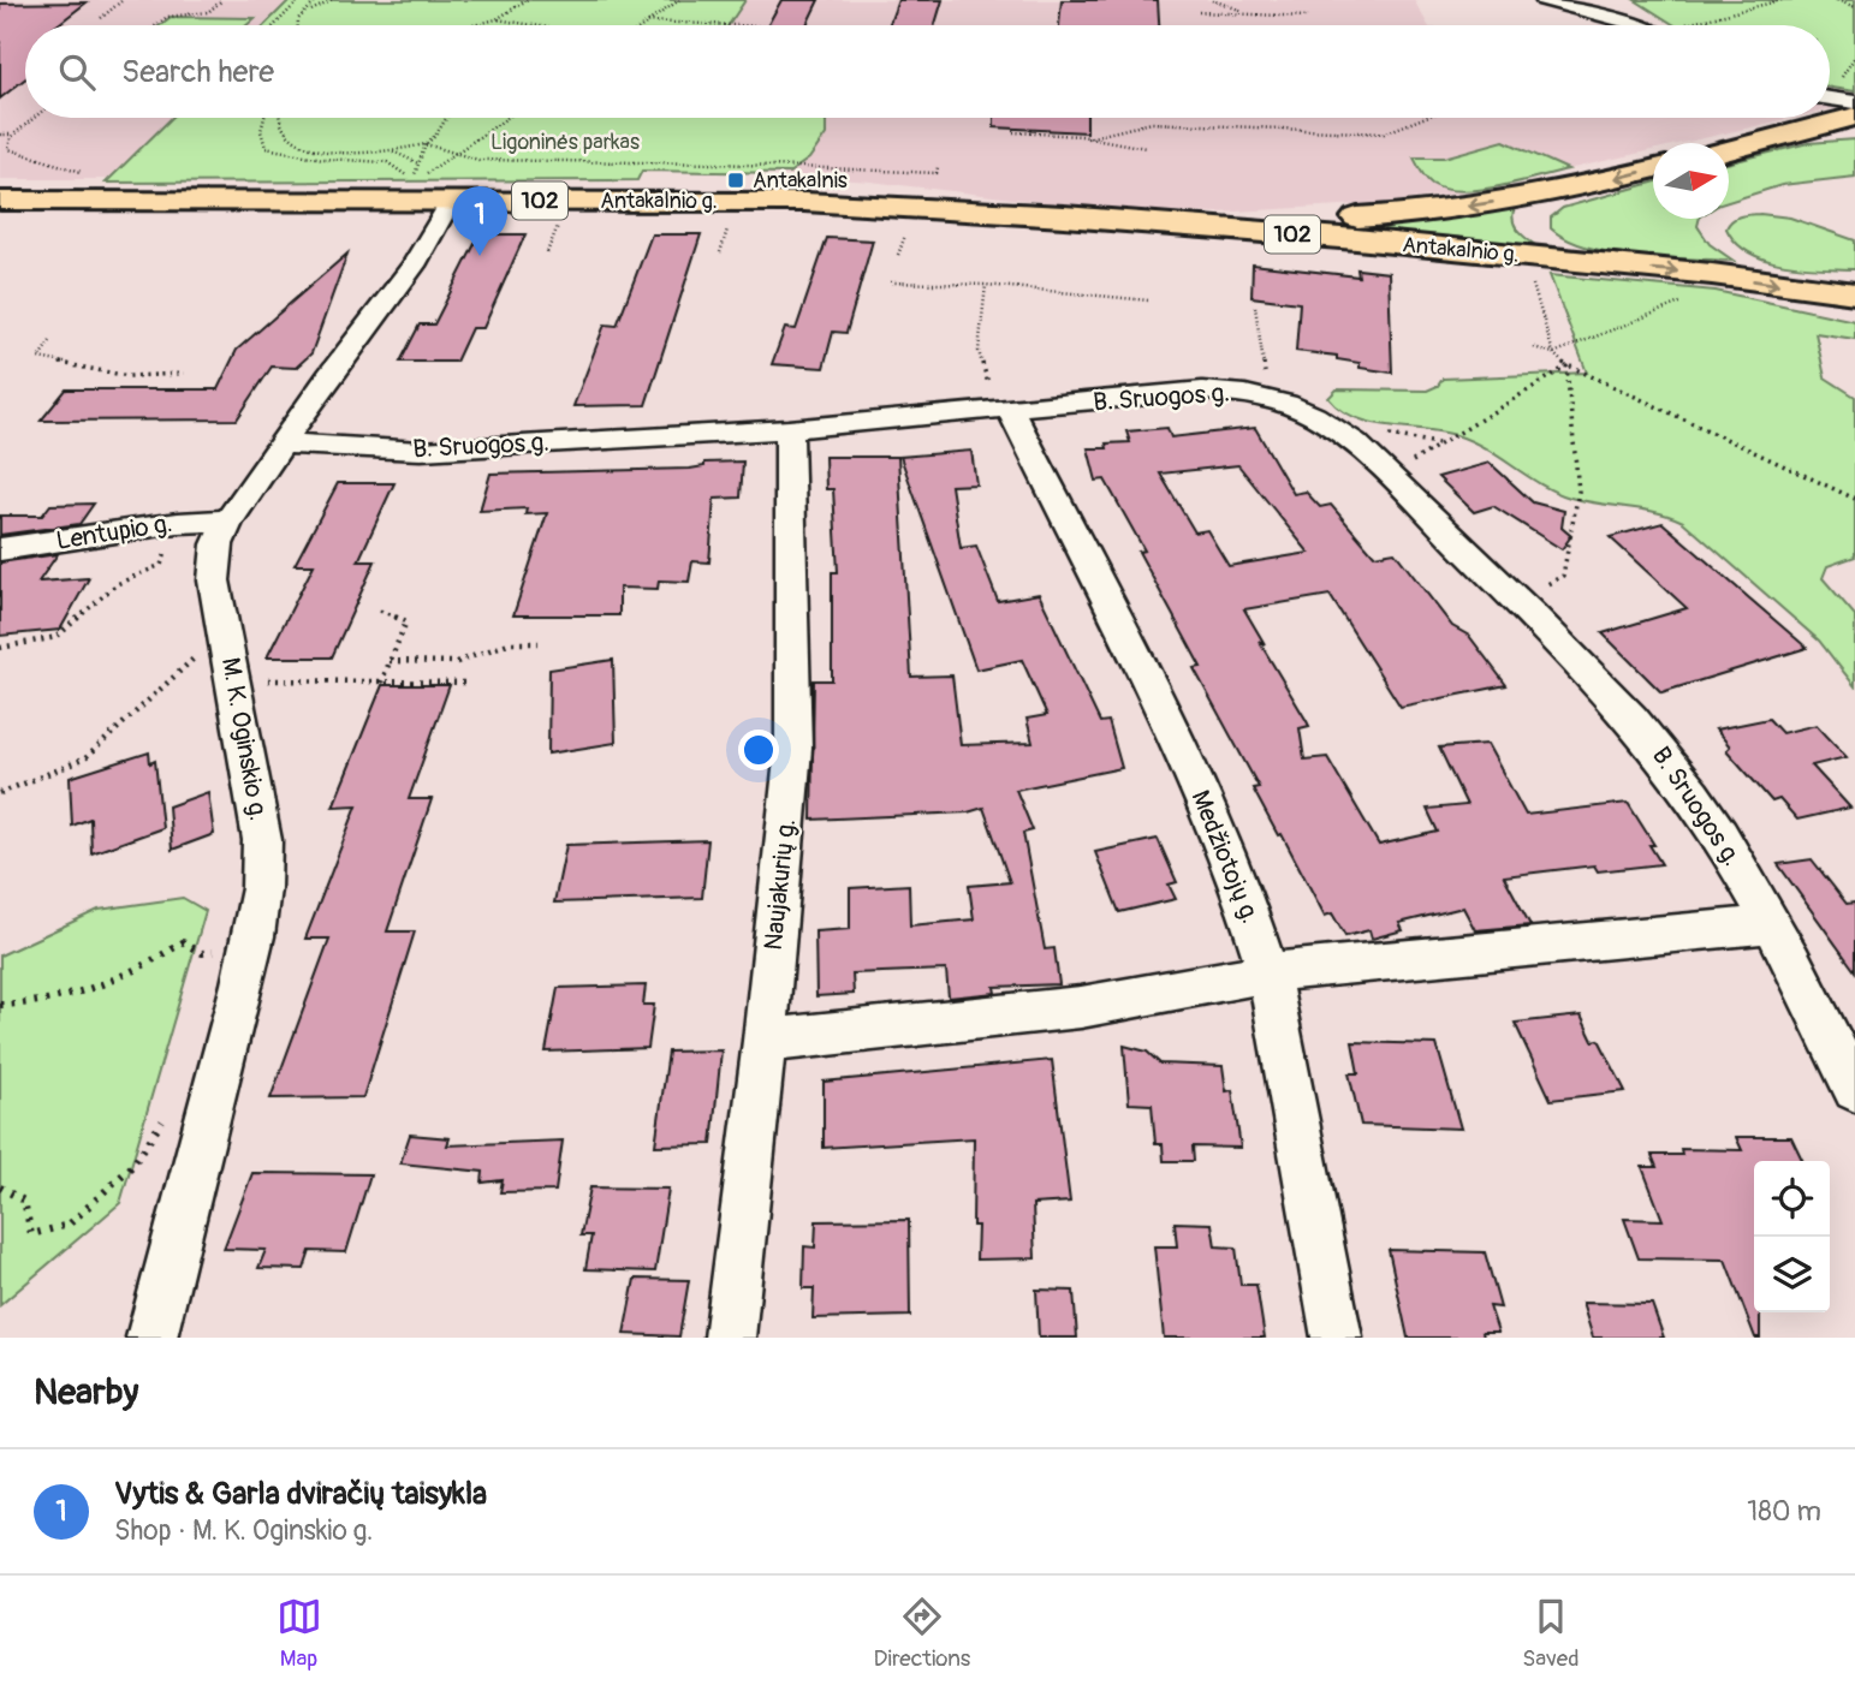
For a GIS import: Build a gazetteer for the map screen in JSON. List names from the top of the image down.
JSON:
{
  "streets": {
    "main road": ["102", "Antakalnio g."],
    "street": [
      "B. Sruogos g.",
      "Lentupio g.",
      "M. K. Oginskio g.",
      "Medžiotojų g.",
      "Naujakurių g."
    ]
  },
  "crossings": [
    ["Antakalnio g.", "M. K. Oginskio g."],
    ["B. Sruogos g.", "M. K. Oginskio g."],
    ["B. Sruogos g.", "Medžiotojų g."],
    ["B. Sruogos g.", "Naujakurių g."],
    ["Lentupio g.", "M. K. Oginskio g."]
  ],
  "parks": ["Ligoninės parkas"],
  "places": {
    "transit": ["Antakalnis"]
  },
  "north": "right",
  "page": {
    "search": "Search here",
    "pins": "1",
    "heading": "Nearby",
    "list": [
      {
        "mark": "1",
        "name": "Vytis & Garla dviračių taisykla",
        "note": "Shop · M. K. Oginskio g.",
        "value": "180 m"
      }
    ],
    "nav": ["Map", "Directions", "Saved"]
  }
}
